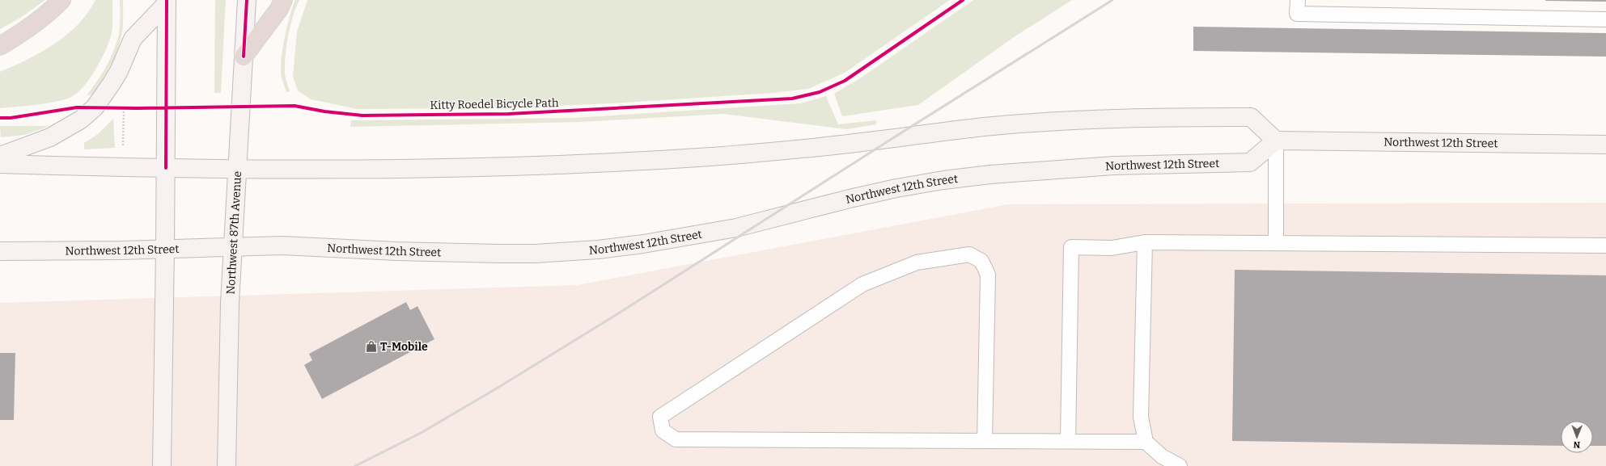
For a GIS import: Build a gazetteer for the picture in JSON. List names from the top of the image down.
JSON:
{
  "streets": {
    "main road": ["Northwest 12th Street", "Northwest 87th Avenue"],
    "cycle path": ["Kitty Roedel Bicycle Path"]
  },
  "crossings": [
    ["Northwest 12th Street", "Northwest 87th Avenue"]
  ],
  "places": {
    "shop": ["T-Mobile"]
  },
  "north": "bottom"
}
